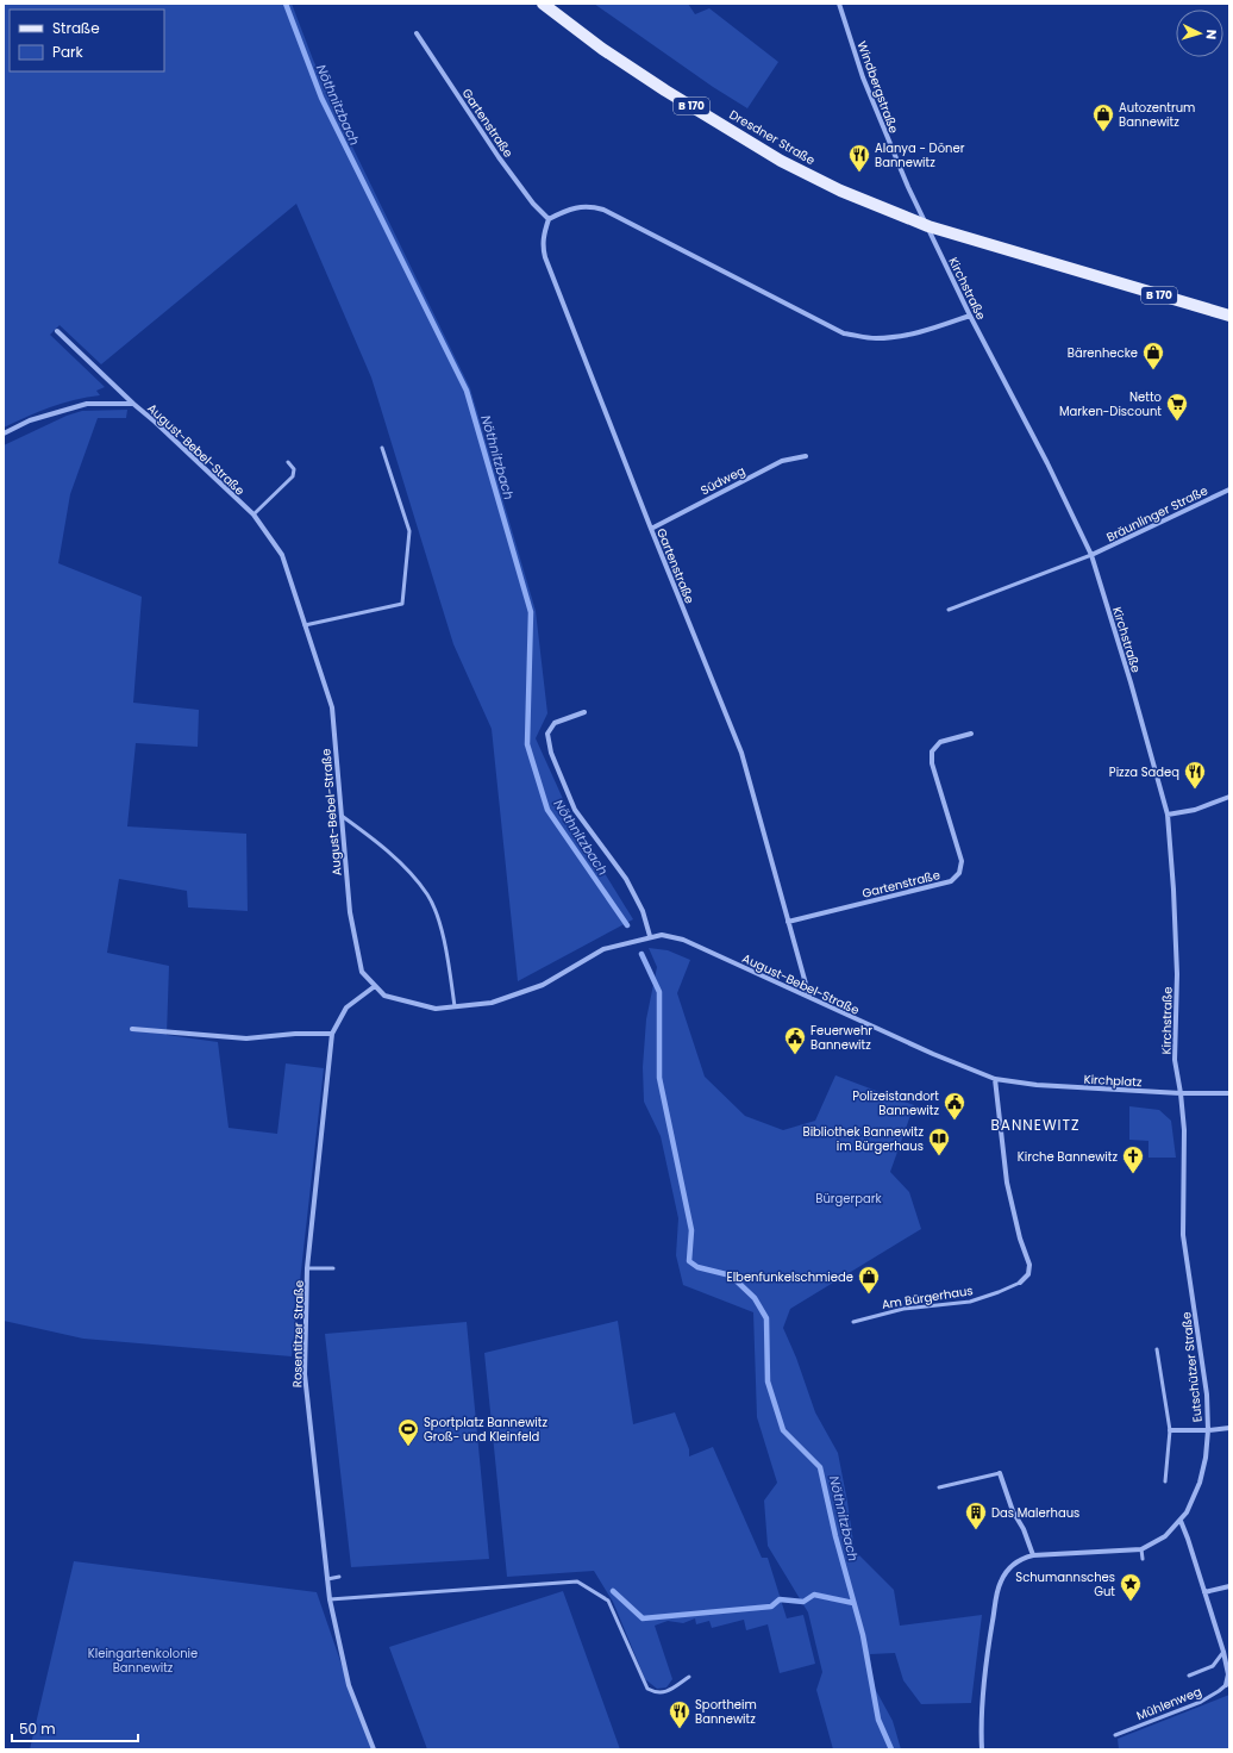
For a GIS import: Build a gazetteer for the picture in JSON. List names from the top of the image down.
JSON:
{
  "streets": {
    "main road": ["B 170", "Dresdner Straße"],
    "street": [
      "Windbergstraße",
      "Gartenstraße",
      "Kirchstraße",
      "August-Bebel-Straße",
      "Südweg",
      "Bräunlinger Straße",
      "Kirchplatz",
      "Am Bürgerhaus",
      "Rosentitzer Straße",
      "Eutschützer Straße",
      "Mühlenweg"
    ]
  },
  "crossings": [
    ["Windbergstraße", "B 170"],
    ["Windbergstraße", "Dresdner Straße"],
    ["Windbergstraße", "Kirchstraße"],
    ["B 170", "Dresdner Straße"],
    ["B 170", "Kirchstraße"],
    ["Gartenstraße", "August-Bebel-Straße"],
    ["Gartenstraße", "Südweg"],
    ["Dresdner Straße", "Kirchstraße"],
    ["Kirchstraße", "Bräunlinger Straße"],
    ["Kirchstraße", "Kirchplatz"],
    ["Kirchstraße", "Eutschützer Straße"],
    ["August-Bebel-Straße", "Kirchplatz"],
    ["August-Bebel-Straße", "Am Bürgerhaus"],
    ["August-Bebel-Straße", "Rosentitzer Straße"],
    ["Kirchplatz", "Am Bürgerhaus"],
    ["Kirchplatz", "Eutschützer Straße"],
    ["Eutschützer Straße", "Mühlenweg"]
  ],
  "districts": ["BANNEWITZ"],
  "water": ["Nöthnitzbach"],
  "parks": ["Bürgerpark", "Kleingartenkolonie Bannewitz"],
  "places": {
    "shop": ["Autozentrum Bannewitz", "Bärenhecke", "Elbenfunkelschmiede"],
    "restaurant": ["Alanya - Döner Bannewitz", "Pizza Sadeq", "Sportheim Bannewitz"],
    "supermarket": ["Netto Marken-Discount"],
    "public building": ["Feuerwehr Bannewitz", "Polizeistandort Bannewitz"],
    "library": ["Bibliothek Bannewitz im Bürgerhaus"],
    "church": ["Kirche Bannewitz"],
    "sports": ["Sportplatz Bannewitz Groß- und Kleinfeld"],
    "building": ["Das Malerhaus"],
    "place": ["Schumannsches Gut"]
  },
  "legend": ["Straße", "Park"],
  "scale_bar": "50 m",
  "north": "right"
}
